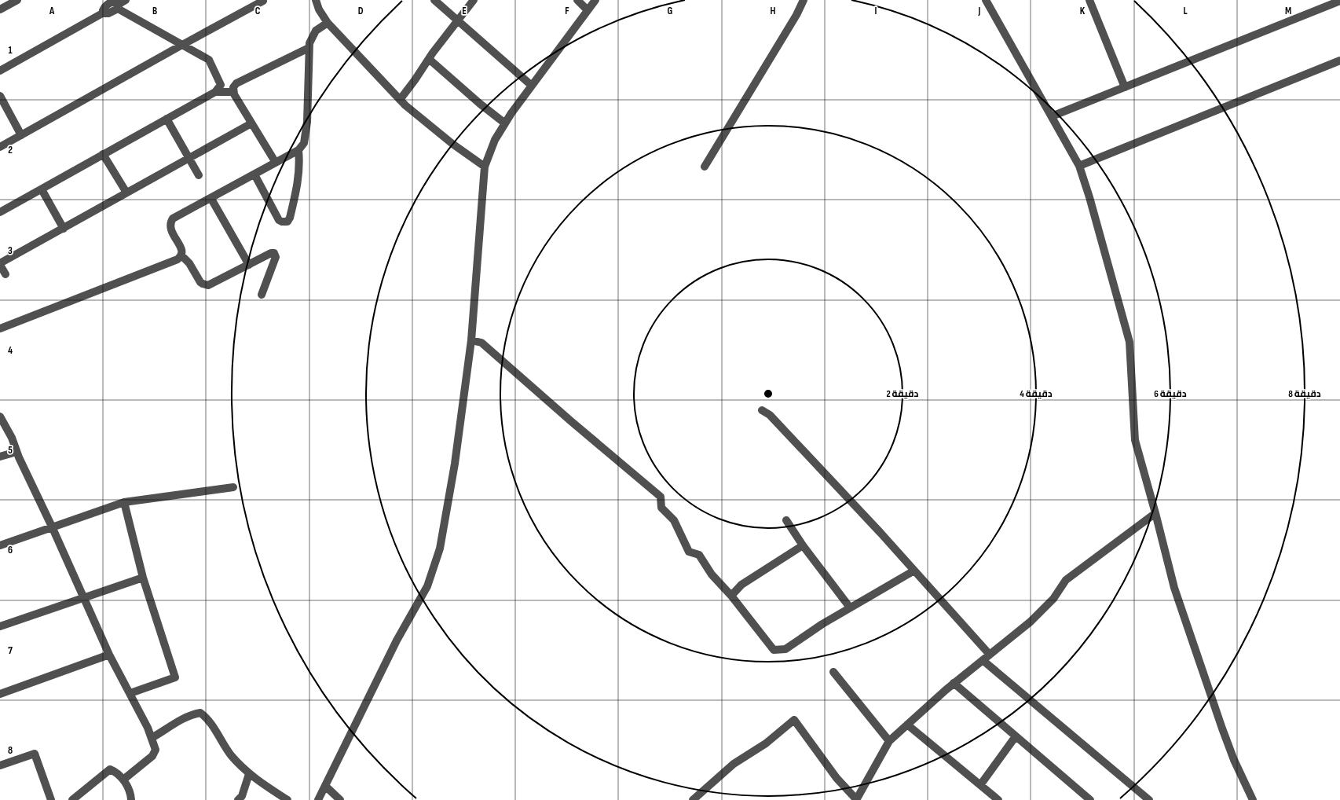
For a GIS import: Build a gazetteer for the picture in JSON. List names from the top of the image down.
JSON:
{
  "grid": {
    "columns": [
      "A",
      "B",
      "C",
      "D",
      "E",
      "F",
      "G",
      "H",
      "I",
      "J",
      "K",
      "L",
      "M"
    ],
    "rows": [
      "1",
      "2",
      "3",
      "4",
      "5",
      "6",
      "7",
      "8"
    ]
  },
  "rings": [
    "2 دقيقة",
    "4 دقيقة",
    "6 دقيقة",
    "8 دقيقة"
  ]
}
